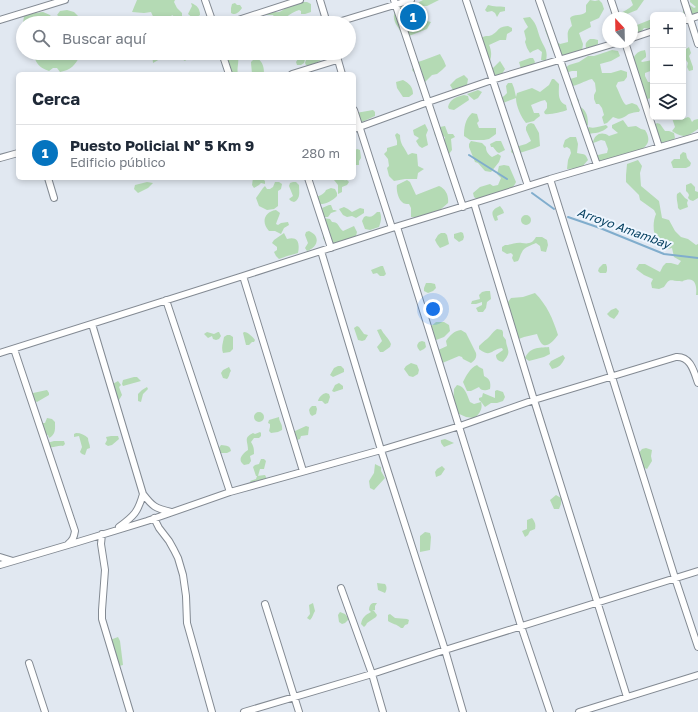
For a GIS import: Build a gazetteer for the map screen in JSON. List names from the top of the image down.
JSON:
{
  "water": ["Arroyo Amambay"],
  "north": "top",
  "page": {
    "pins": "1",
    "map_buttons": ["+", "−"],
    "search": "Buscar aquí",
    "heading": "Cerca",
    "list": [
      {
        "mark": "1",
        "name": "Puesto Policial N° 5 Km 9",
        "note": "Edificio público",
        "value": "280 m"
      }
    ]
  }
}
